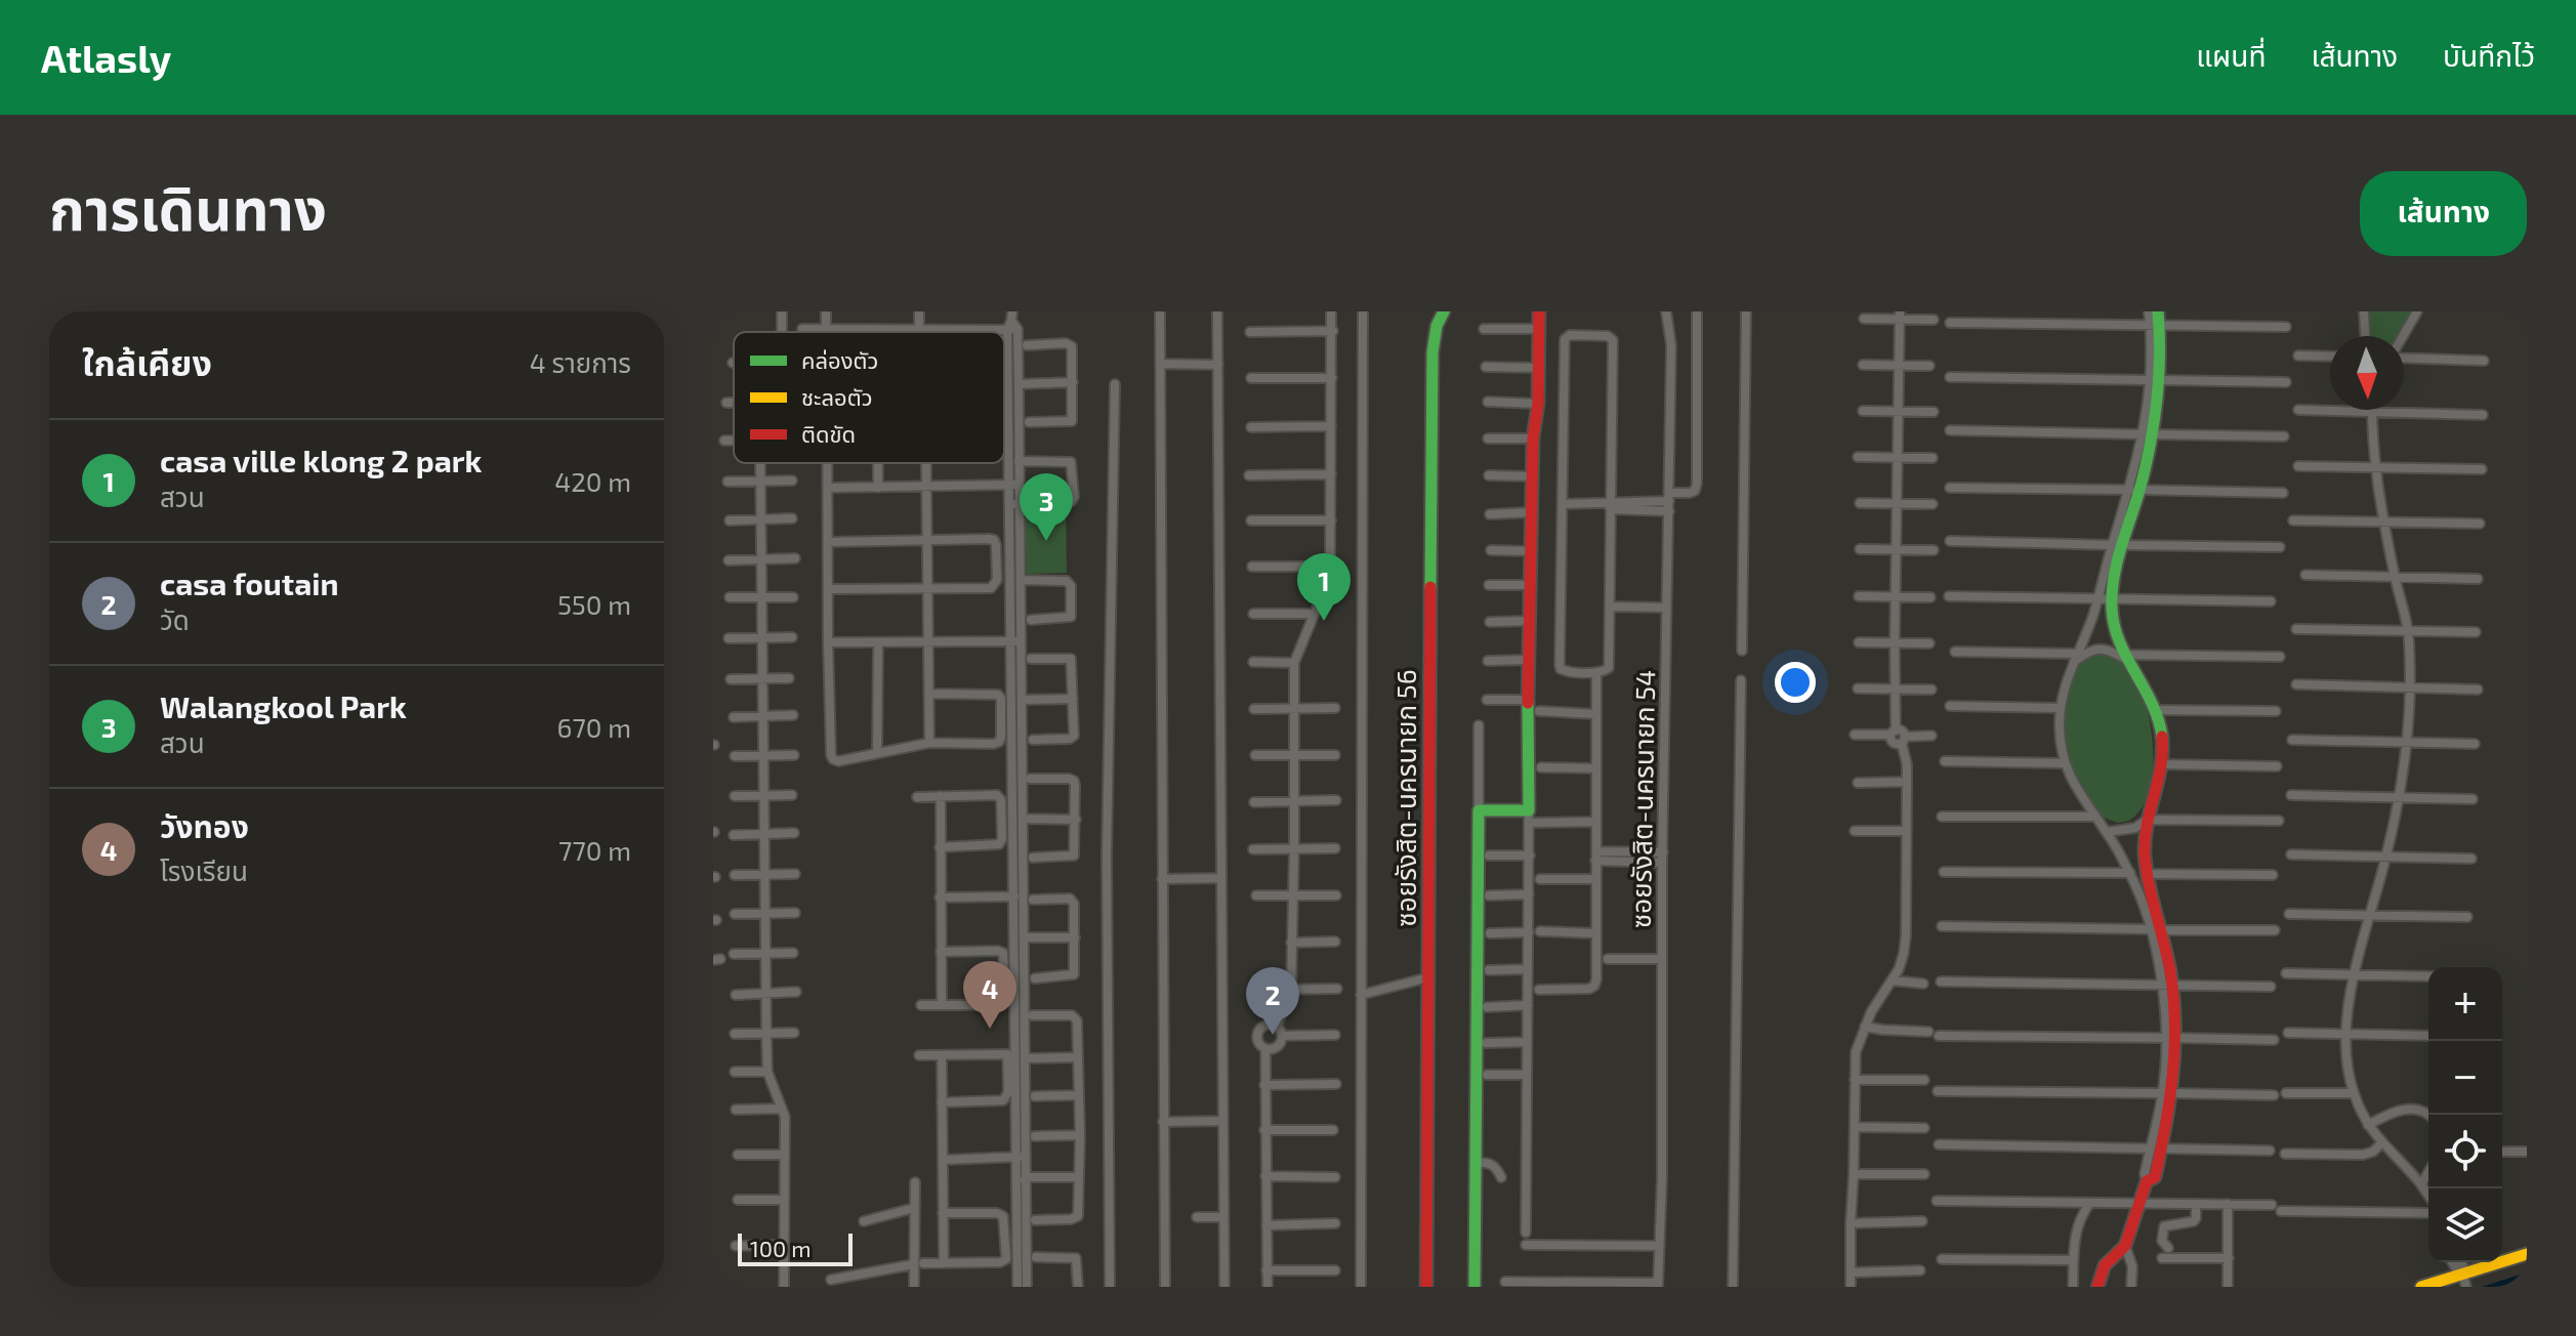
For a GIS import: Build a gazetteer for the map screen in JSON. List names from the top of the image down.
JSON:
{
  "streets": {
    "street": ["ซอยรังสิต-นครนายก 56", "ซอยรังสิต-นครนายก 54"]
  },
  "legend": ["คล่องตัว", "ชะลอตัว", "ติดขัด"],
  "scale_bar": "100 m",
  "north": "bottom",
  "page": {
    "header": "Atlasly",
    "nav": ["แผนที่", "เส้นทาง", "บันทึกไว้"],
    "title": "การเดินทาง",
    "buttons": "เส้นทาง",
    "heading": ["ใกล้เคียง", "4 รายการ"],
    "list": [
      {
        "mark": "1",
        "name": "casa ville klong 2 park",
        "note": "สวน",
        "value": "420 m"
      },
      {
        "mark": "2",
        "name": "casa foutain",
        "note": "วัด",
        "value": "550 m"
      },
      {
        "mark": "3",
        "name": "Walangkool Park",
        "note": "สวน",
        "value": "670 m"
      },
      {
        "mark": "4",
        "name": "วังทอง",
        "note": "โรงเรียน",
        "value": "770 m"
      }
    ],
    "pins": [
      "3",
      "1",
      "4",
      "2"
    ],
    "map_buttons": ["+", "−"],
    "scale": "100 m"
  }
}
